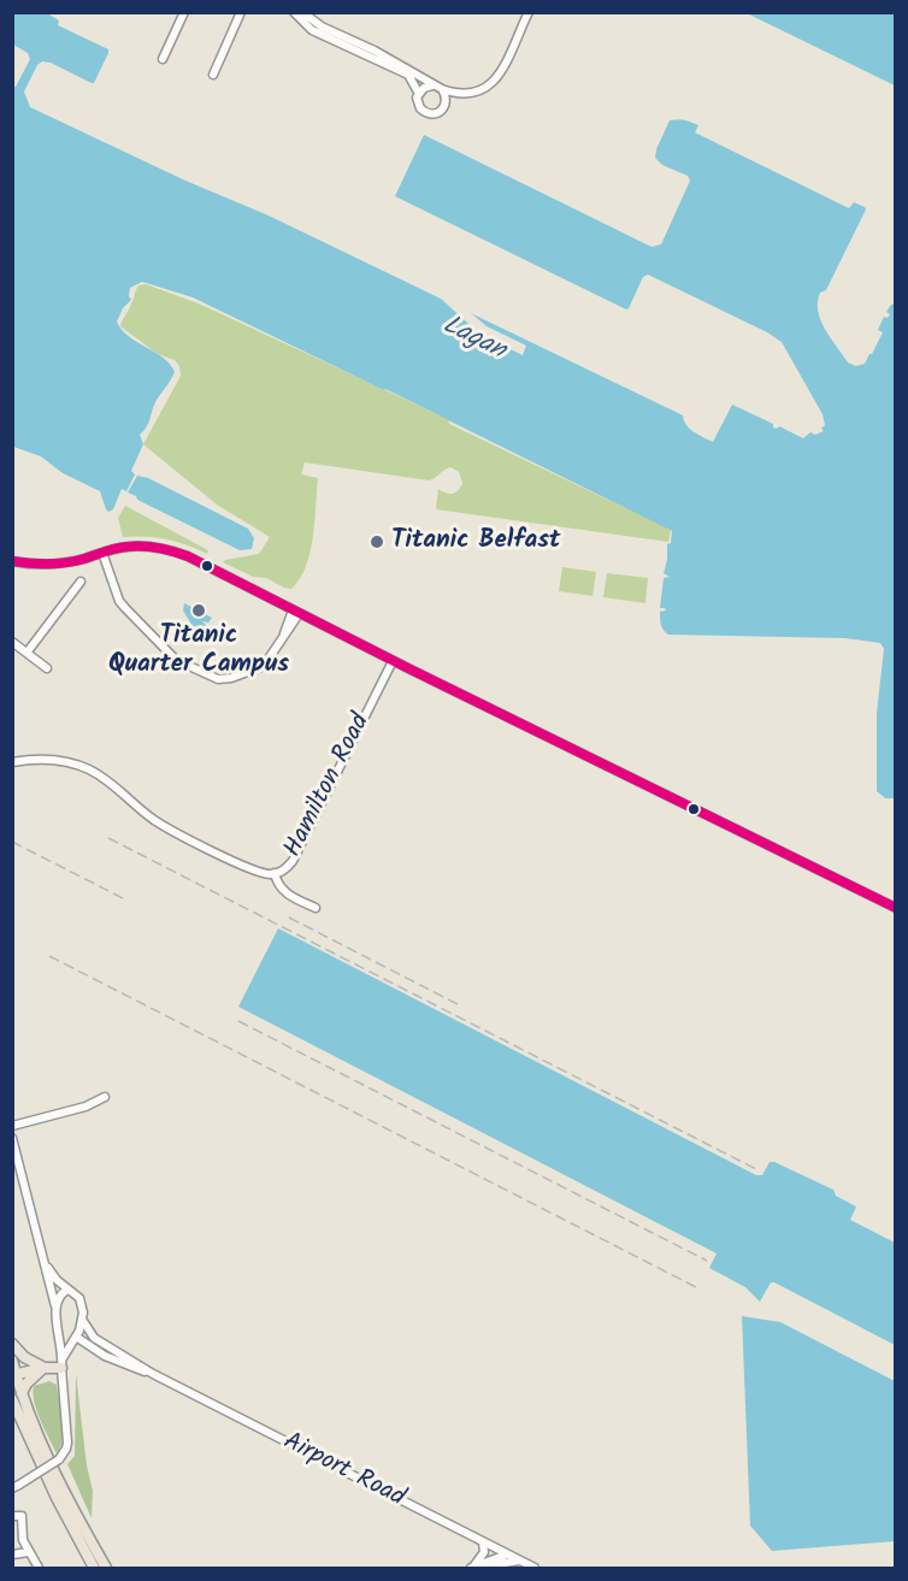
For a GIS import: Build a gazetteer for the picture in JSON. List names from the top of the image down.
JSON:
{
  "streets": {
    "street": ["Hamilton Road", "Airport Road"]
  },
  "water": ["Lagan"],
  "places": ["Titanic Belfast", "Titanic Quarter Campus"]
}
